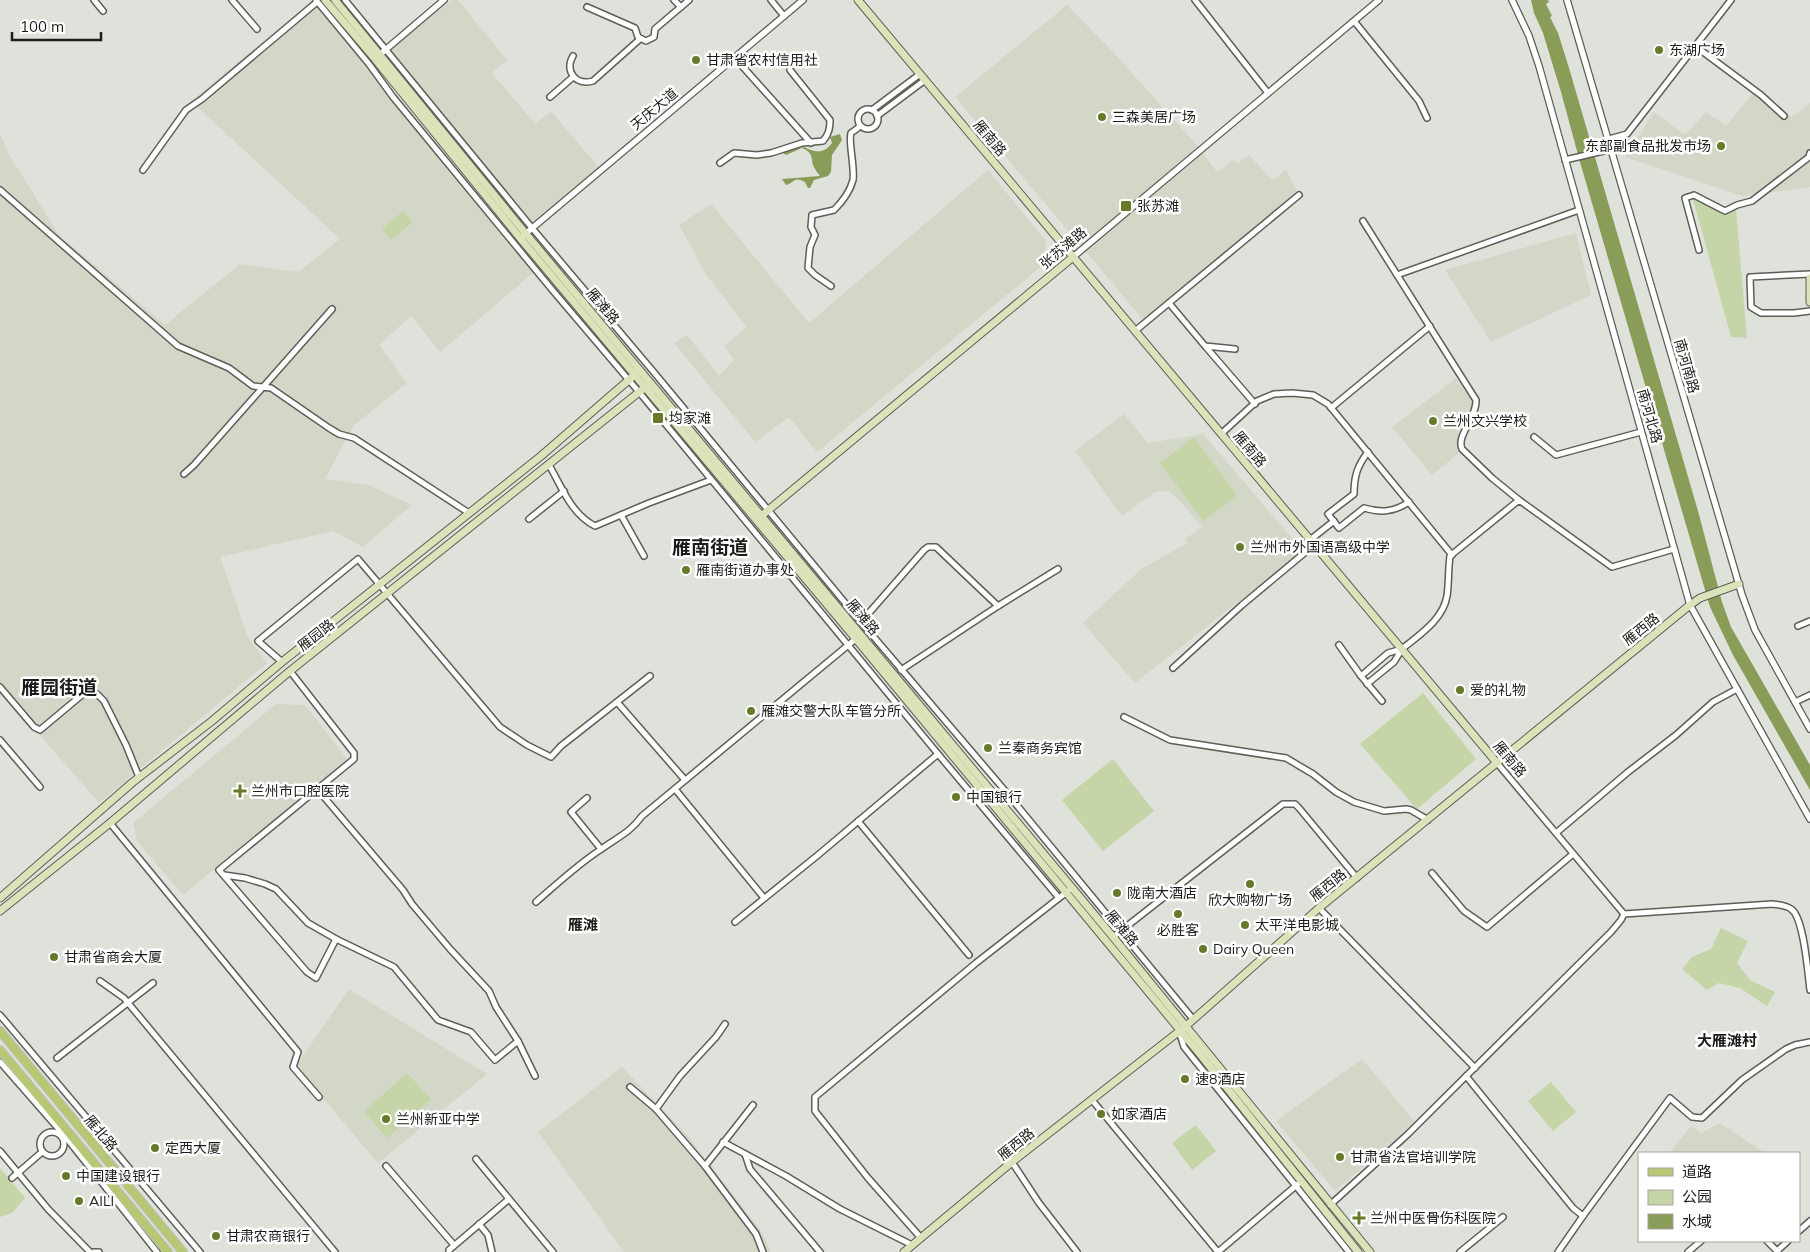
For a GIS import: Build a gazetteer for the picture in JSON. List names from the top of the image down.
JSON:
{
  "streets": {
    "main road": [
      "雁南路",
      "张苏滩路",
      "雁滩路",
      "雁西路",
      "雁园路",
      "雁北路"
    ],
    "street": ["天庆大道", "南河南路", "南河北路"]
  },
  "crossings": [
    ["天庆大道", "雁滩路"],
    ["雁南路", "张苏滩路"],
    ["雁南路", "雁西路"],
    ["张苏滩路", "雁滩路"],
    ["雁滩路", "雁西路"],
    ["雁滩路", "雁园路"],
    ["南河南路", "雁西路"],
    ["南河北路", "雁西路"]
  ],
  "districts": [
    "雁南街道",
    "雁园街道",
    "雁滩",
    "大雁滩村"
  ],
  "places": {
    "other": [
      "东湖广场",
      "甘肃省农村信用社",
      "三森美居广场",
      "东部副食品批发市场",
      "兰州文兴学校",
      "兰州市外国语高级中学",
      "雁南街道办事处",
      "爱的礼物",
      "雁滩交警大队车管分所",
      "兰秦商务宾馆",
      "中国银行",
      "欣大购物广场",
      "陇南大酒店",
      "必胜客",
      "太平洋电影城",
      "Dairy Queen",
      "甘肃省商会大厦",
      "速8酒店",
      "如家酒店",
      "兰州新亚中学",
      "定西大厦",
      "甘肃省法官培训学院",
      "中国建设银行",
      "AILI",
      "甘肃农商银行"
    ],
    "transit": ["张苏滩", "均家滩"],
    "health": ["兰州市口腔医院", "兰州中医骨伤科医院"]
  },
  "legend": ["道路", "公园", "水域"],
  "scale_bar": "100 m"
}
